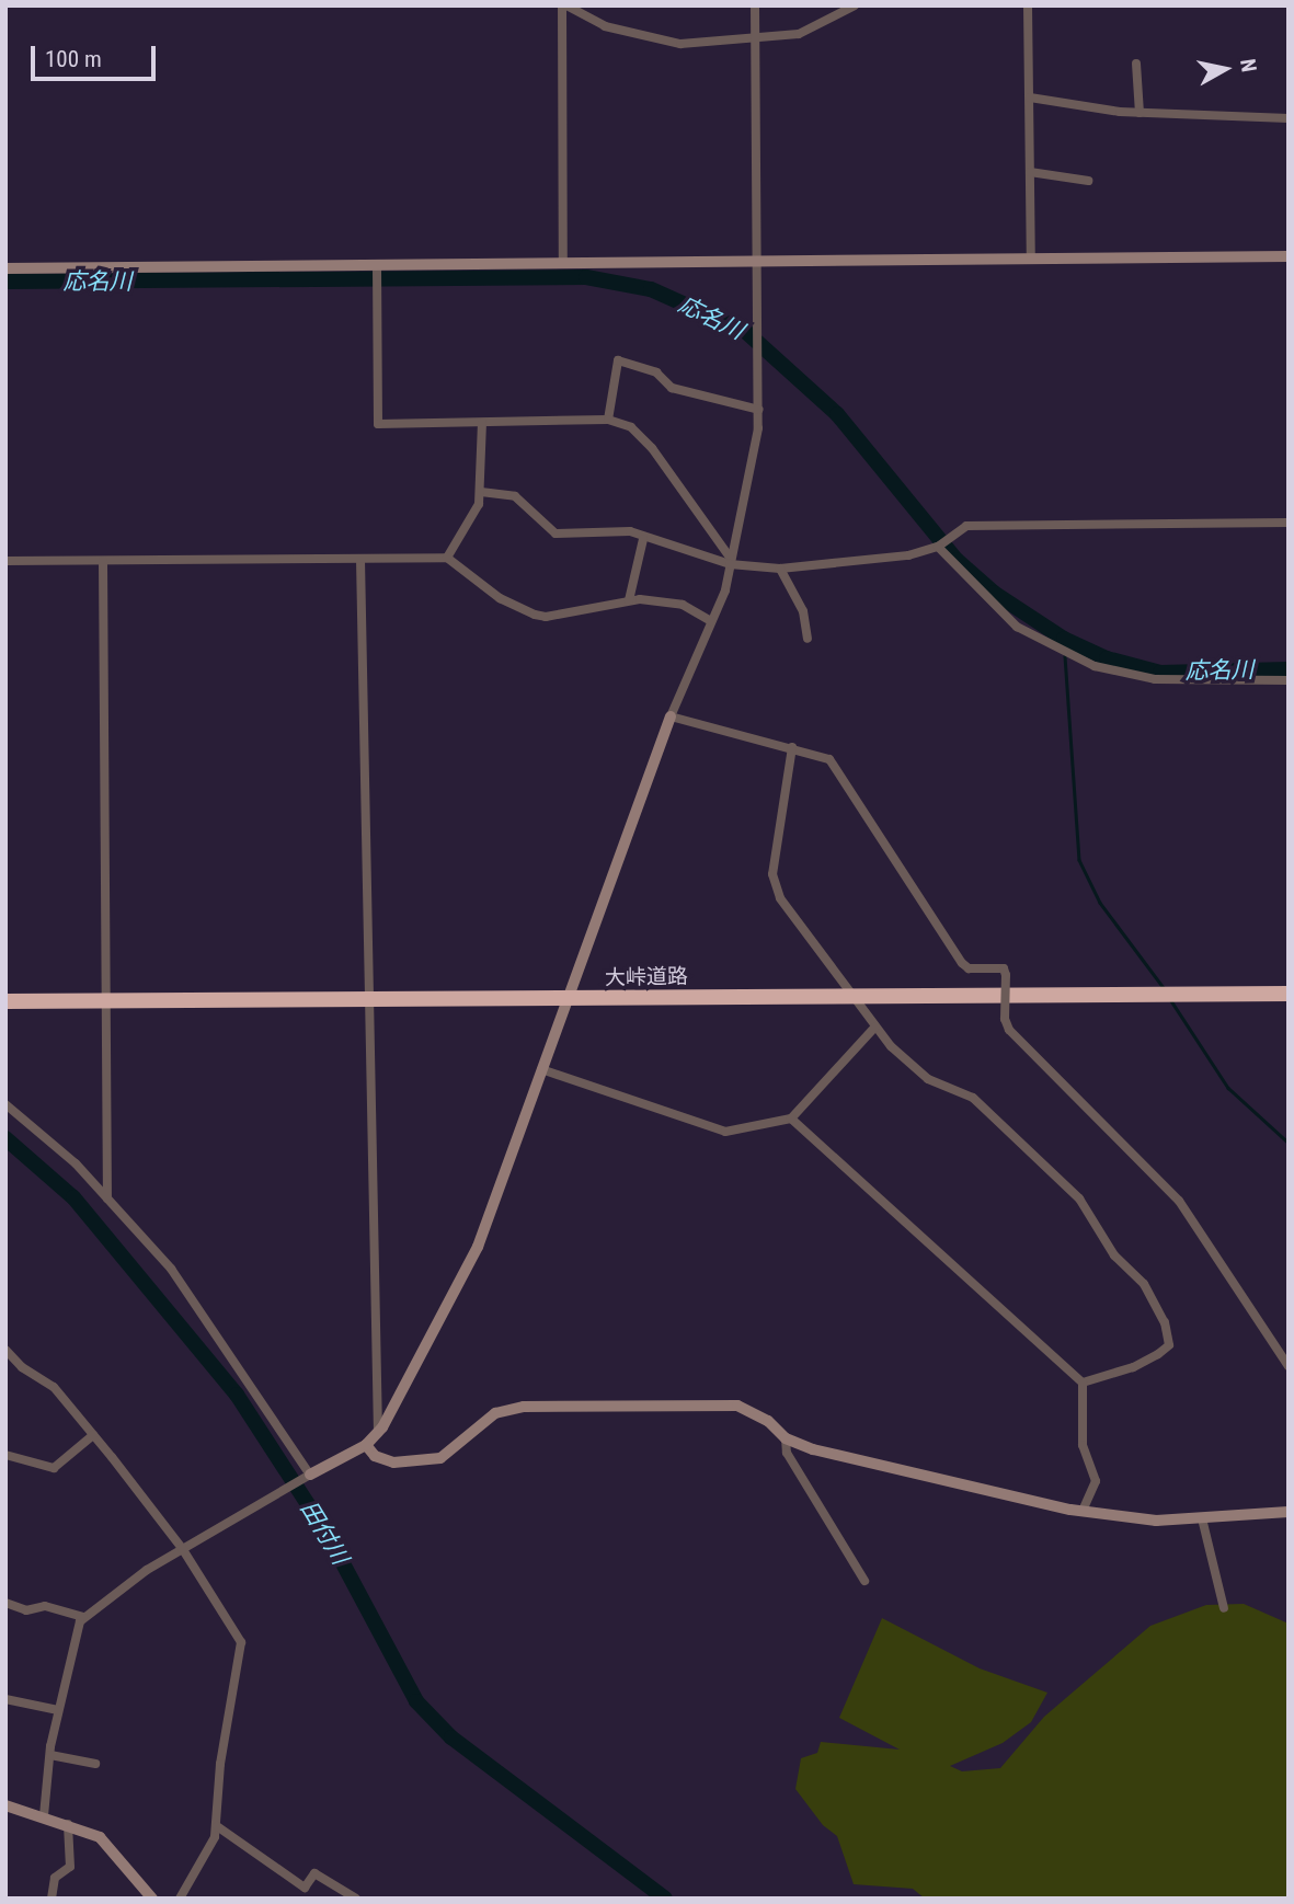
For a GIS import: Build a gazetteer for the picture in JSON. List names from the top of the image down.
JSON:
{
  "streets": {
    "highway": ["大峠道路"]
  },
  "water": ["応名川", "田付川"],
  "scale_bar": "100 m",
  "north": "right"
}
